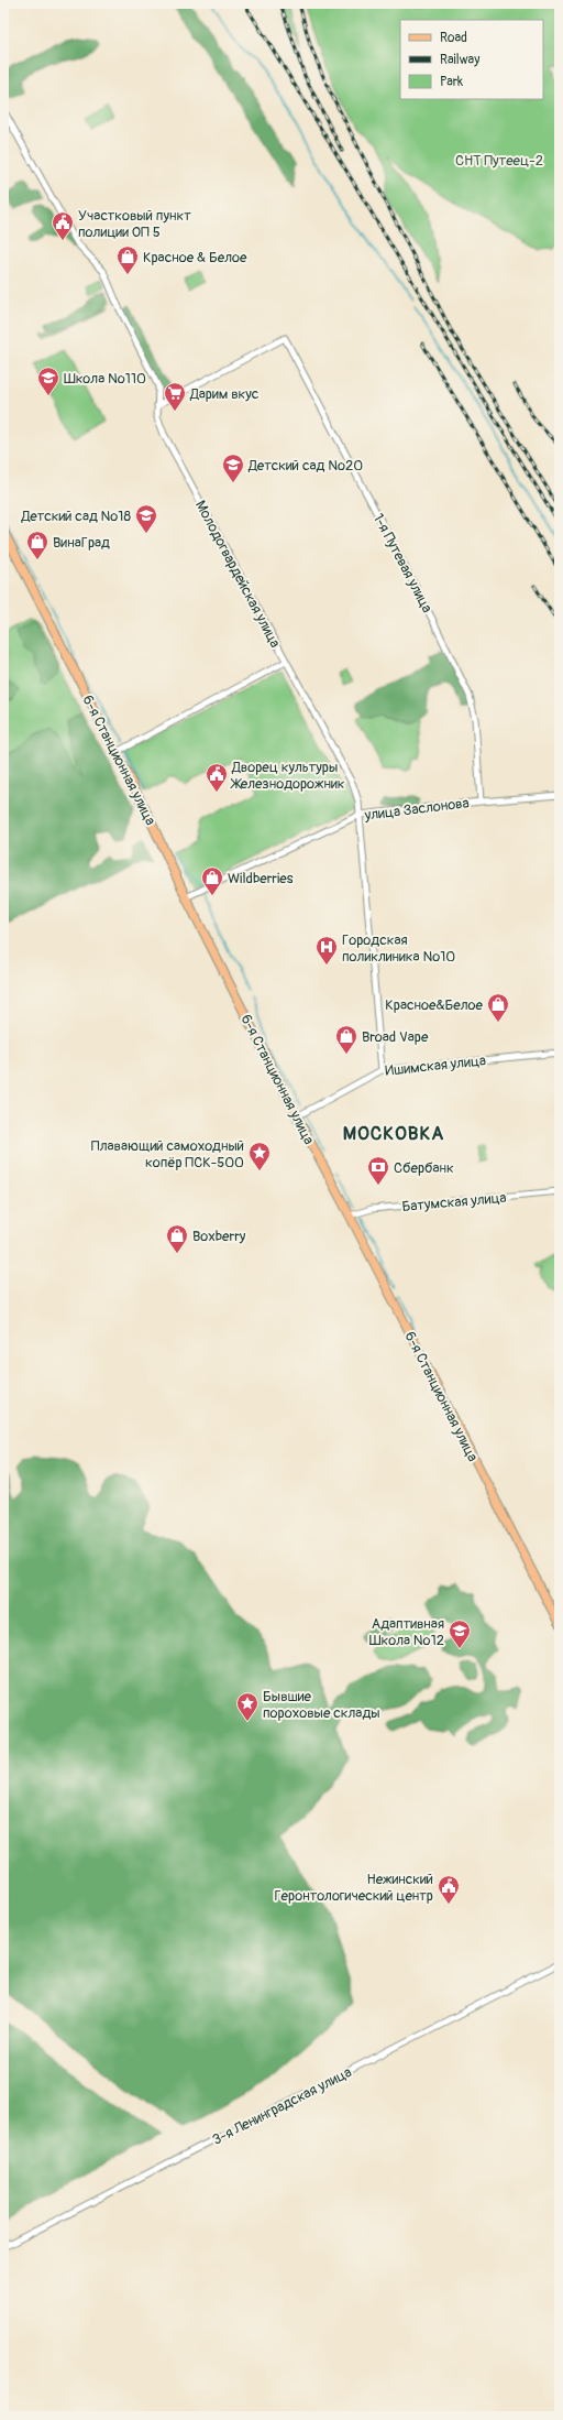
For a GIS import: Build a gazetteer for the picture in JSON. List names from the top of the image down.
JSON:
{
  "streets": {
    "main road": ["6-я Станционная улица"],
    "street": [
      "1-я Путевая улица",
      "Молодогвардейская улица",
      "улица Заслонова",
      "Ишимская улица",
      "Батумская улица",
      "3-я Ленинградская улица"
    ]
  },
  "crossings": [
    ["1-я Путевая улица", "Молодогвардейская улица"],
    ["1-я Путевая улица", "улица Заслонова"],
    ["Молодогвардейская улица", "улица Заслонова"],
    ["Молодогвардейская улица", "Ишимская улица"],
    ["6-я Станционная улица", "улица Заслонова"],
    ["6-я Станционная улица", "Ишимская улица"],
    ["6-я Станционная улица", "Батумская улица"]
  ],
  "districts": ["МОСКОВКА"],
  "parks": ["СНТ Путеец-2"],
  "places": {
    "public building": ["Участковый пункт полиции ОП 5", "Дворец культуры Железнодорожник", "Нежинский Геронтологический центр"],
    "shop": [
      "Красное & Белое",
      "ВинаГрад",
      "Wildberries",
      "Красное&Белое",
      "Broad Vape",
      "Boxberry"
    ],
    "school or university": [
      "Школа №110",
      "Детский сад №20",
      "Детский сад №18",
      "Адаптивная Школа №12"
    ],
    "supermarket": ["Дарим вкус"],
    "hospital": ["Городская поликлиника №10"],
    "place": ["Плавающий самоходный копёр ПСК-500", "Бывшие пороховые склады"],
    "bank": ["Сбербанк"]
  },
  "legend": ["Road", "Railway", "Park"]
}
